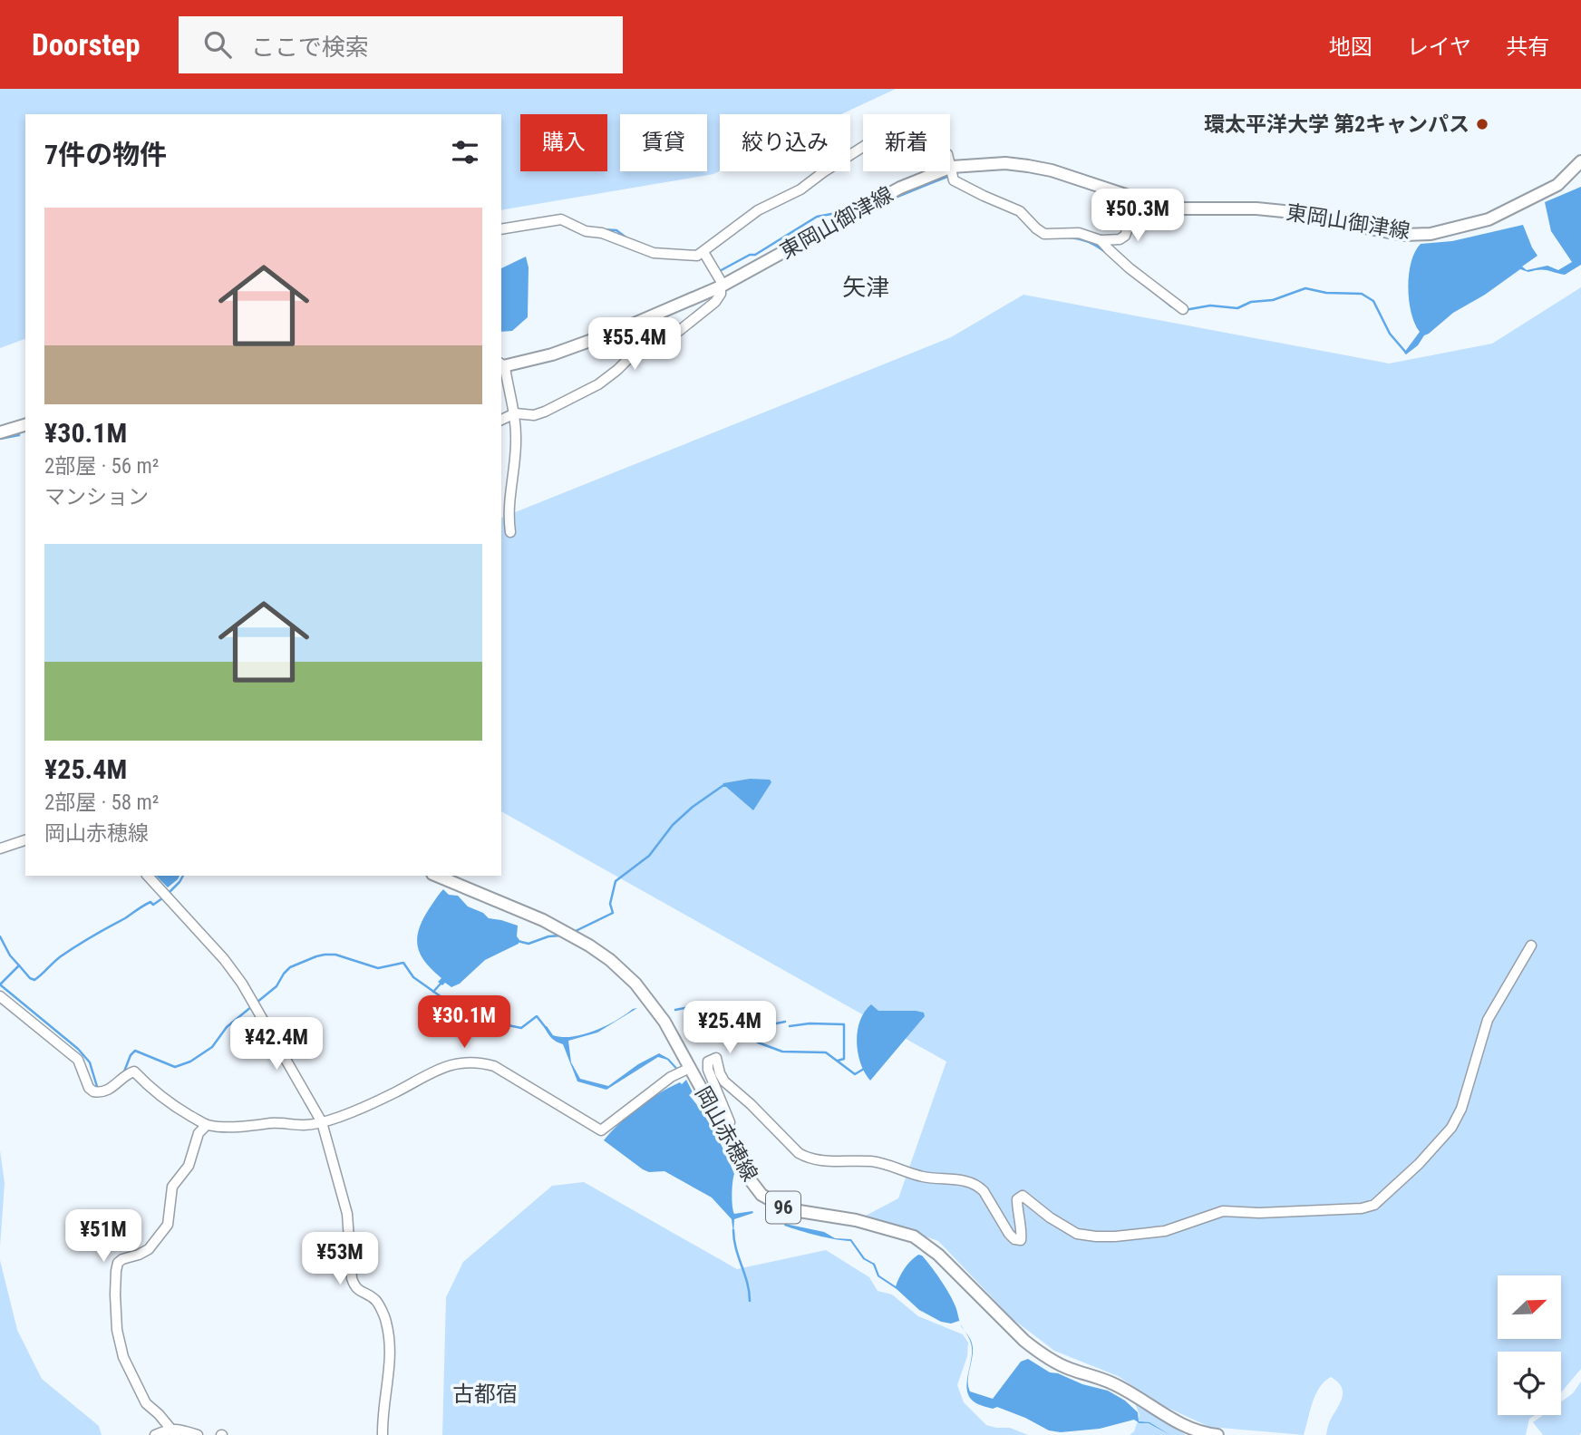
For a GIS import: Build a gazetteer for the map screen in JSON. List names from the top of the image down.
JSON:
{
  "streets": {
    "main road": ["東岡山御津線", "岡山赤穂線", "96"]
  },
  "districts": ["矢津", "古都宿"],
  "places": ["環太平洋大学 第2キャンパス"],
  "north": "top right",
  "page": {
    "header": "Doorstep",
    "search": "ここで検索",
    "nav": ["地図", "レイヤ", "共有"],
    "chip": [
      "購入",
      "賃貸",
      "絞り込み",
      "新着"
    ],
    "heading": "7件の物件",
    "price": [
      "¥50.3M",
      "¥55.4M",
      "¥30.1M",
      "¥25.4M",
      "¥42.4M",
      "¥51M",
      "¥53M"
    ],
    "list": [
      {
        "name": "¥30.1M",
        "note": "2部屋 · 56 m² · マンション"
      },
      {
        "name": "¥25.4M",
        "note": "2部屋 · 58 m² · 岡山赤穂線"
      }
    ]
  }
}
